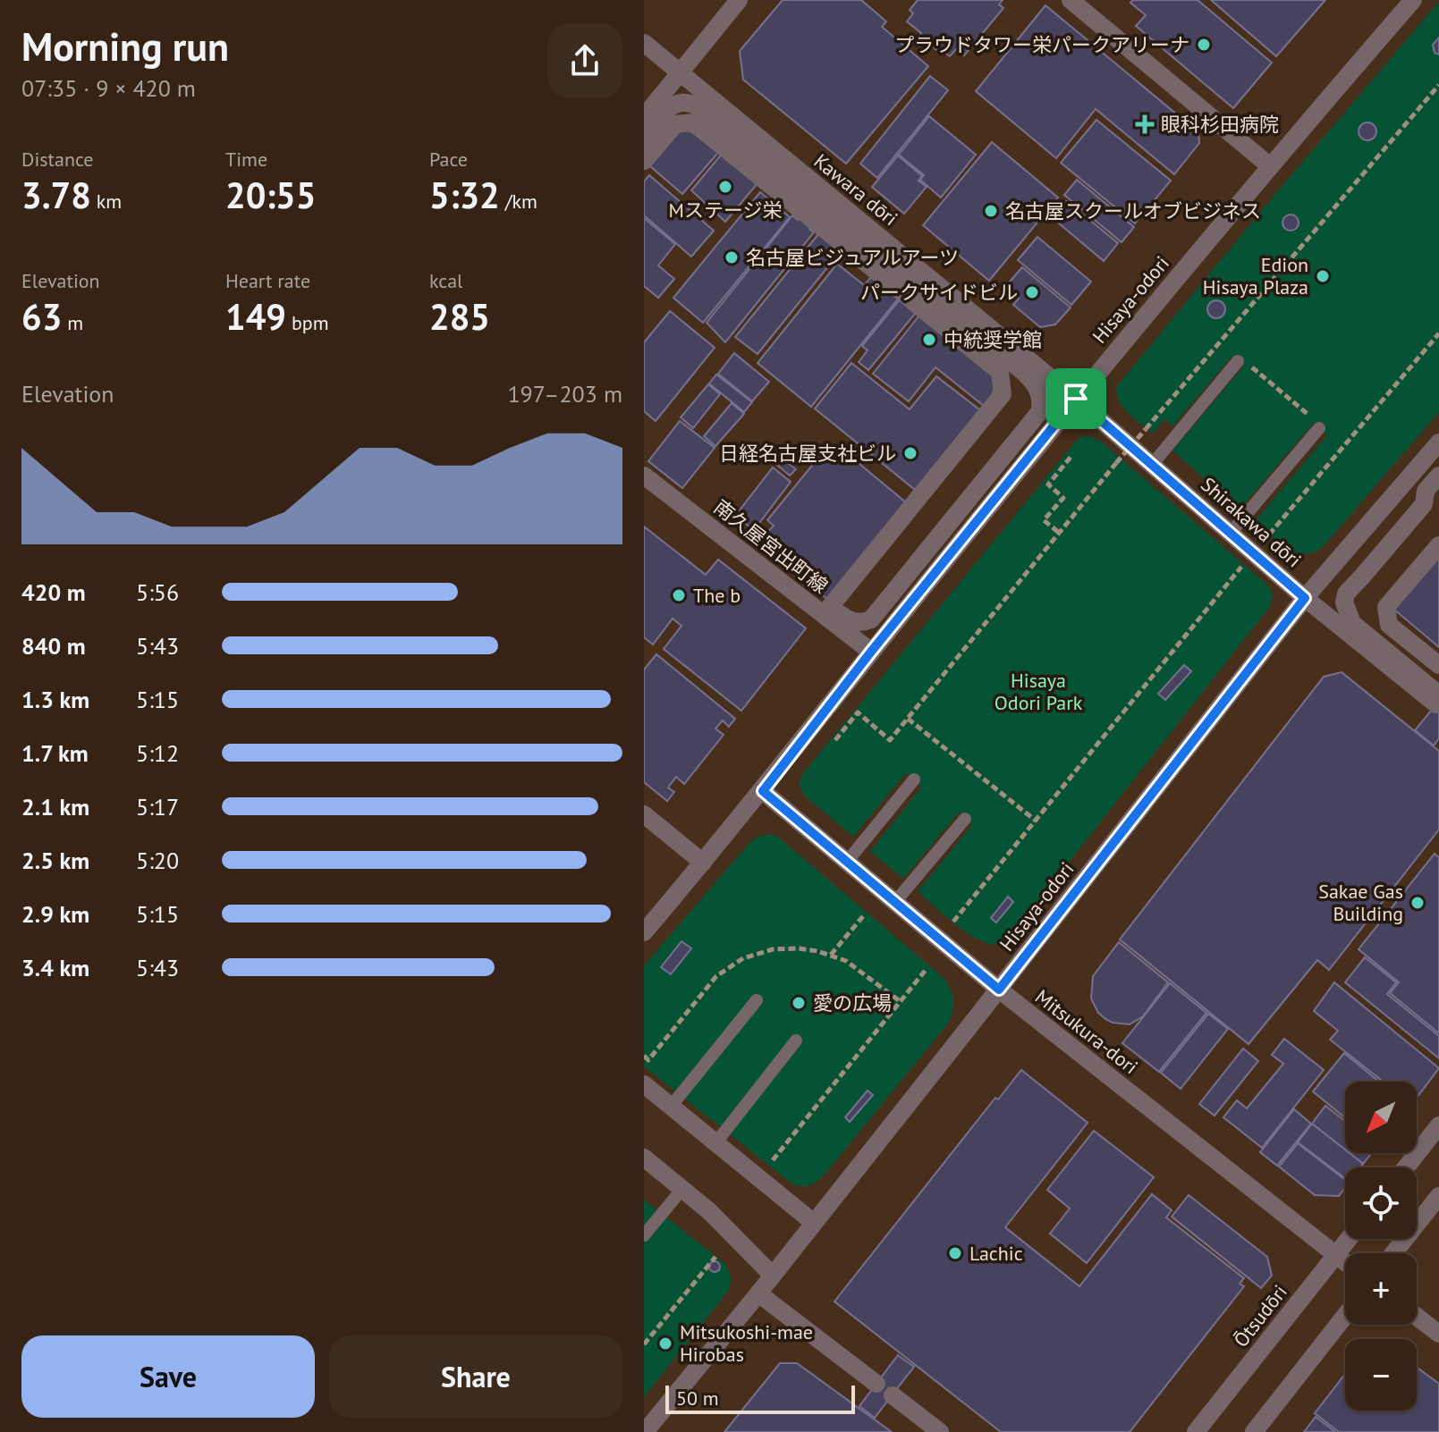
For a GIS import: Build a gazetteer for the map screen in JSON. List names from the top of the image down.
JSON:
{
  "streets": {
    "street": [
      "Kawara dōri",
      "Hisaya-odori",
      "Shirakawa dōri",
      "南久屋宮出町線",
      "Mitsukura-dori",
      "Ōtsudōri"
    ]
  },
  "crossings": [
    ["Kawara dōri", "Shirakawa dōri"],
    ["Hisaya-odori", "Shirakawa dōri"],
    ["Hisaya-odori", "南久屋宮出町線"],
    ["Hisaya-odori", "Mitsukura-dori"],
    ["Mitsukura-dori", "Ōtsudōri"]
  ],
  "parks": ["Hisaya Odori Park"],
  "places": {
    "other": [
      "プラウドタワー栄パークアリーナ",
      "Mステージ栄",
      "名古屋スクールオブビジネス",
      "名古屋ビジュアルアーツ",
      "Edion Hisaya Plaza",
      "パークサイドビル",
      "中統奨学館",
      "日経名古屋支社ビル",
      "The b",
      "Sakae Gas Building",
      "愛の広場",
      "Lachic",
      "Mitsukoshi-mae Hirobas"
    ],
    "health": ["眼科杉田病院"]
  },
  "scale_bar": "50 m",
  "north": "bottom left",
  "page": {
    "heading": ["Morning run", "07:35 · 9 × 420 m"],
    "stats": [
      ["Distance", "3.78 km"],
      ["Time", "20:55"],
      ["Pace", "5:32 /km"],
      ["Elevation", "63 m"],
      ["Heart rate", "149 bpm"],
      ["kcal", "285"]
    ],
    "chart": ["Elevation", "197–203 m"],
    "list": [
      {
        "name": "420 m",
        "note": "5:56"
      },
      {
        "name": "840 m",
        "note": "5:43"
      },
      {
        "name": "1.3 km",
        "note": "5:15"
      },
      {
        "name": "1.7 km",
        "note": "5:12"
      },
      {
        "name": "2.1 km",
        "note": "5:17"
      },
      {
        "name": "2.5 km",
        "note": "5:20"
      },
      {
        "name": "2.9 km",
        "note": "5:15"
      },
      {
        "name": "3.4 km",
        "note": "5:43"
      }
    ],
    "map_buttons": ["+", "−"],
    "buttons": ["Save", "Share"],
    "scale": "50 m"
  }
}
